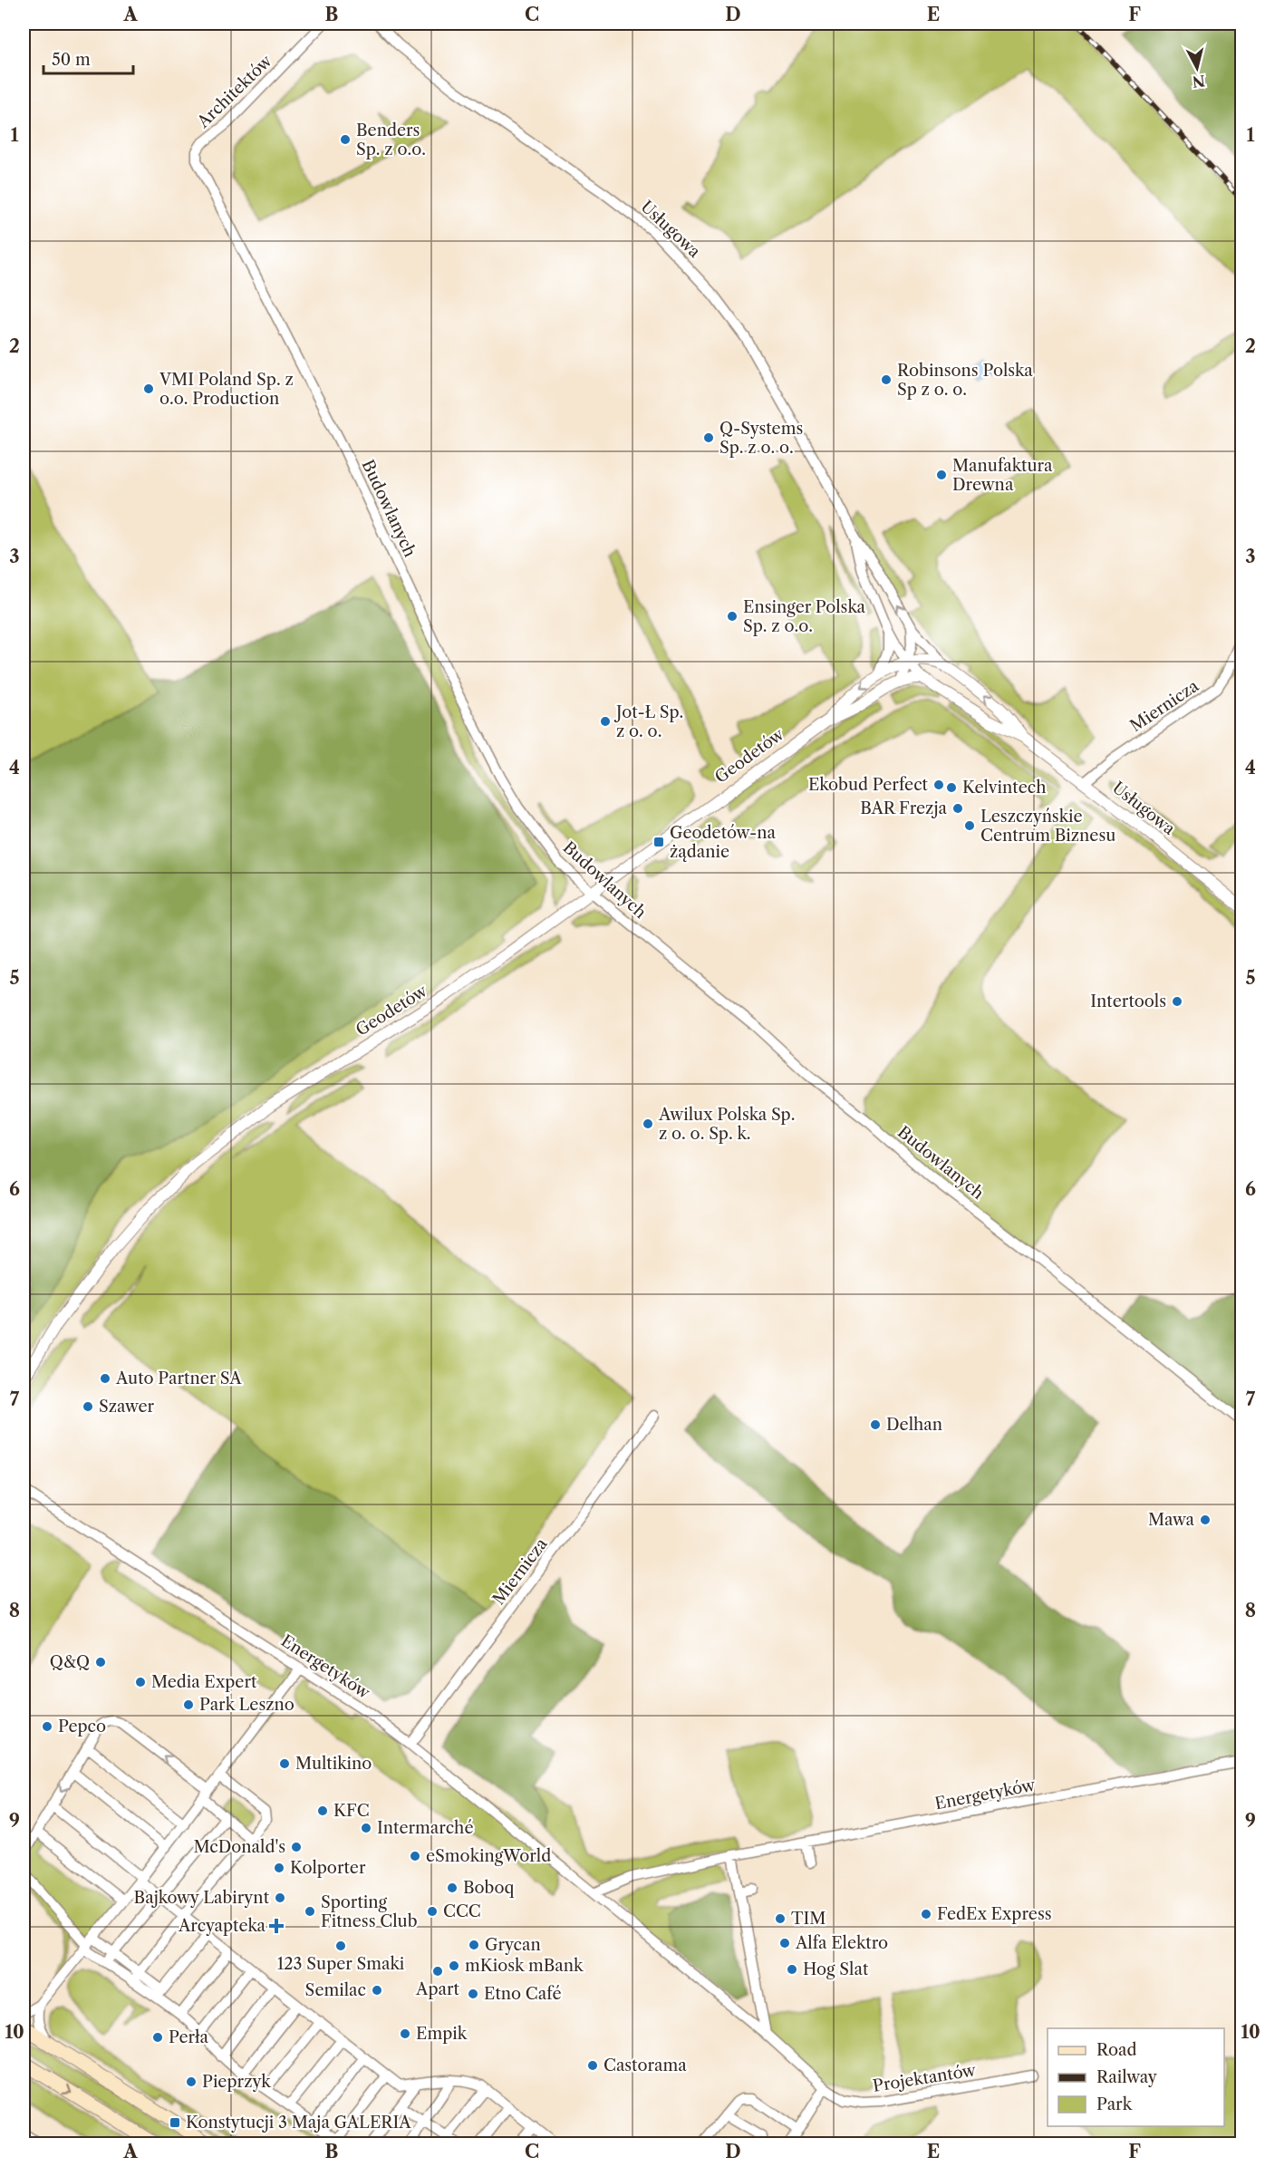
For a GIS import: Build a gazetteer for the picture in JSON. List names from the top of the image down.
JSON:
{
  "streets": {
    "street": [
      "Architektów",
      "Usługowa",
      "Budowlanych",
      "Miernicza",
      "Geodetów",
      "Energetyków",
      "Projektantów"
    ]
  },
  "crossings": [
    ["Architektów", "Budowlanych"],
    ["Usługowa", "Miernicza"],
    ["Usługowa", "Geodetów"],
    ["Budowlanych", "Geodetów"],
    ["Miernicza", "Energetyków"],
    ["Energetyków", "Projektantów"]
  ],
  "places": {
    "other": [
      "Benders Sp. z o.o.",
      "Robinsons Polska Sp z o. o.",
      "VMI Poland Sp. z o.o. Production",
      "Q-Systems Sp. z o. o.",
      "Manufaktura Drewna",
      "Ensinger Polska Sp. z o.o.",
      "Jot-Ł Sp. z o. o.",
      "Ekobud Perfect",
      "Kelvintech",
      "BAR Frezja",
      "Leszczyńskie Centrum Biznesu",
      "Intertools",
      "Awilux Polska Sp. z o. o. Sp. k.",
      "Auto Partner SA",
      "Szawer",
      "Delhan",
      "Mawa",
      "Q&Q",
      "Media Expert",
      "Park Leszno",
      "Pepco",
      "Multikino",
      "KFC",
      "Intermarché",
      "McDonald's",
      "eSmokingWorld",
      "Kolporter",
      "Boboq",
      "Bajkowy Labirynt",
      "Sporting Fitness Club",
      "CCC",
      "FedEx Express",
      "TIM",
      "Alfa Elektro",
      "Grycan",
      "123 Super Smaki",
      "mKiosk mBank",
      "Hog Slat",
      "Apart",
      "Semilac",
      "Etno Café",
      "Empik",
      "Perła",
      "Castorama",
      "Pieprzyk"
    ],
    "transit": ["Geodetów-na żądanie", "Konstytucji 3 Maja GALERIA"],
    "health": ["Arcyapteka"]
  },
  "legend": ["Road", "Railway", "Park"],
  "scale_bar": "50 m",
  "north": "bottom",
  "grid": {
    "columns": [
      "A",
      "B",
      "C",
      "D",
      "E",
      "F"
    ],
    "rows": [
      "1",
      "2",
      "3",
      "4",
      "5",
      "6",
      "7",
      "8",
      "9",
      "10"
    ]
  }
}
